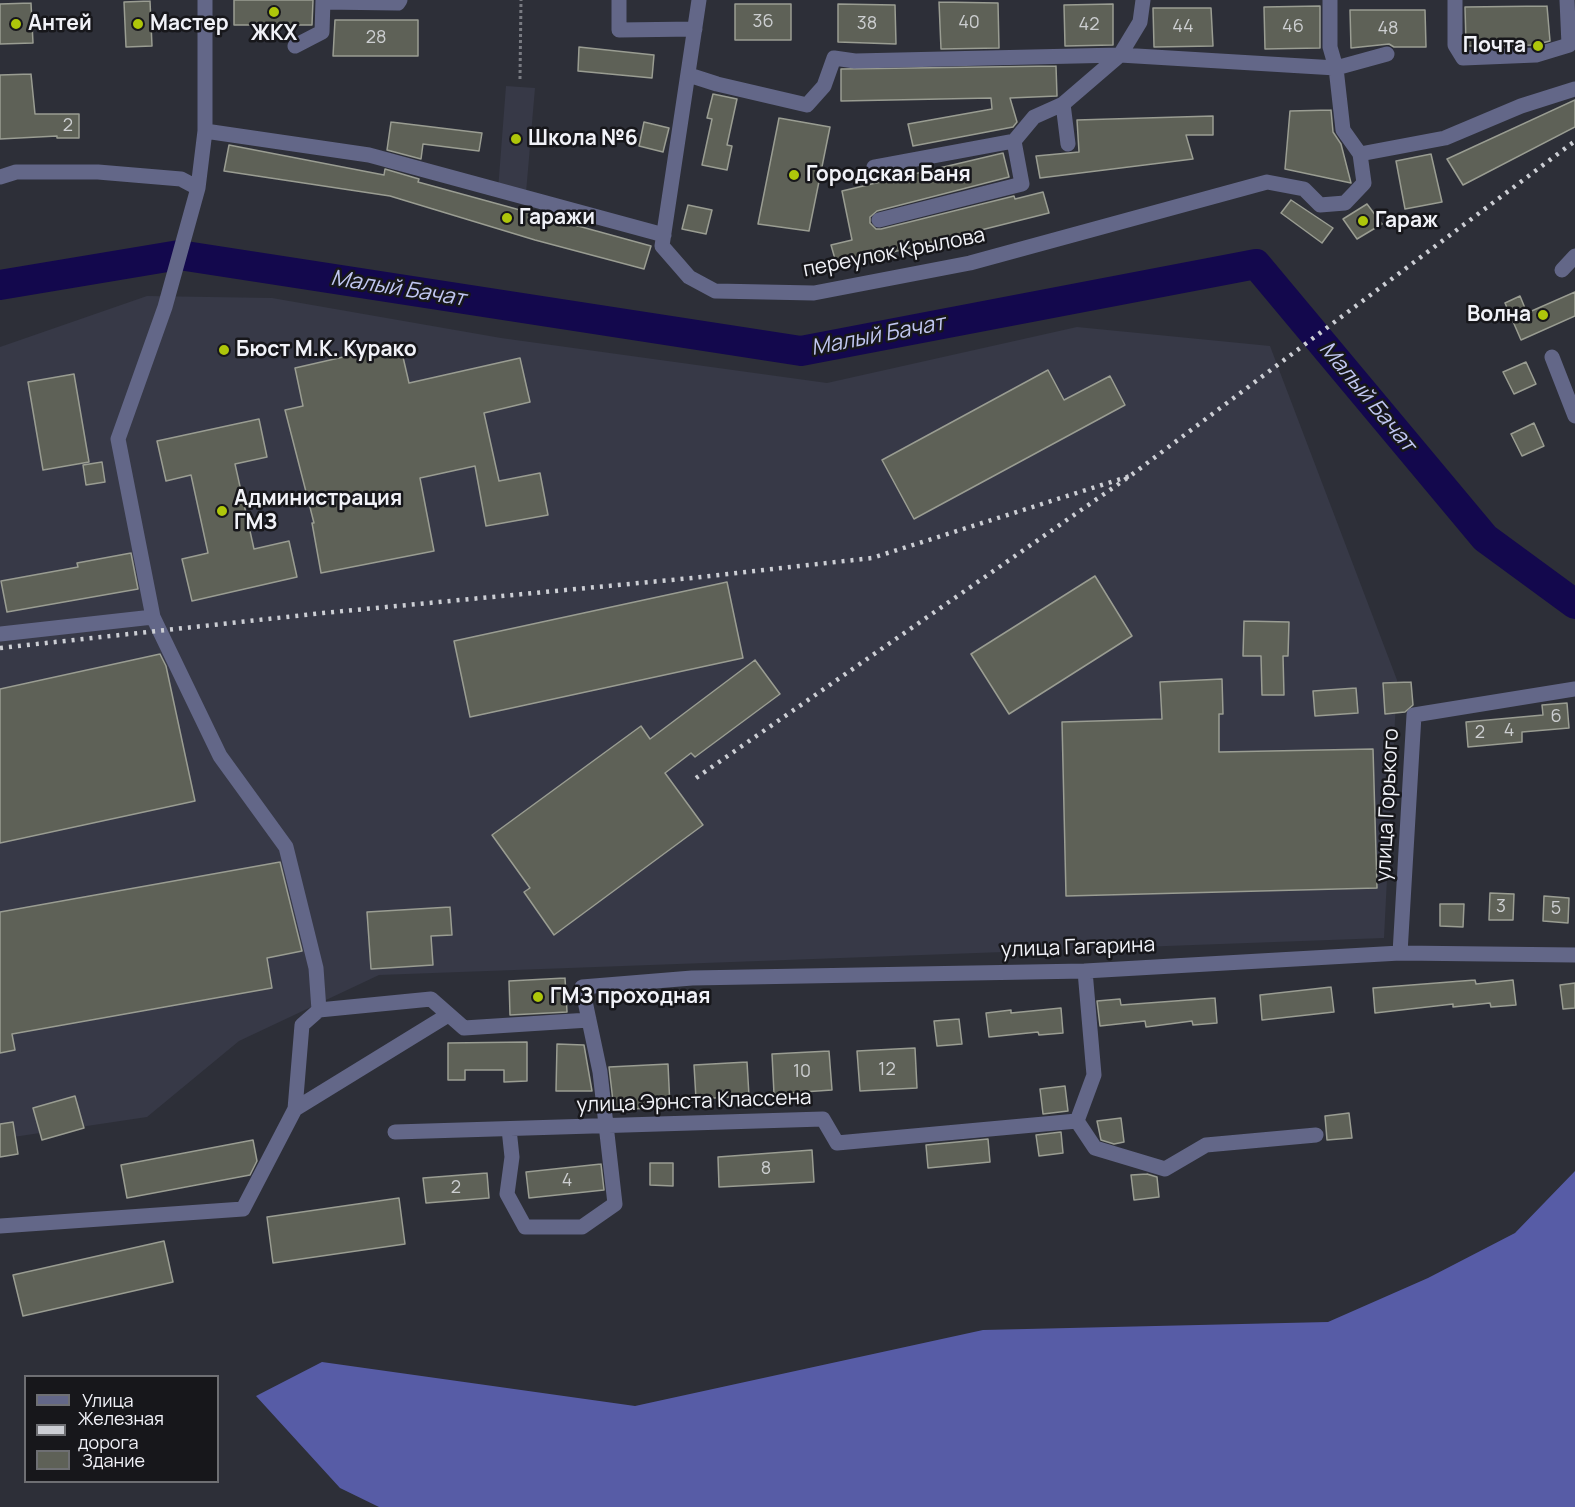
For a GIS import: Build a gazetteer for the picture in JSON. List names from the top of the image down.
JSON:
{
  "streets": {
    "street": [
      "переулок Крылова",
      "улица Горького",
      "улица Гагарина",
      "улица Эрнста Классена"
    ]
  },
  "crossings": [
    ["улица Горького", "улица Гагарина"]
  ],
  "water": ["Малый Бачат"],
  "places": [
    "ЖКХ",
    "Антей",
    "Мастер",
    "Почта",
    "Школа №6",
    "Городская Баня",
    "Гаражи",
    "Гараж",
    "Волна",
    "Бюст М.К. Курако",
    "Администрация ГМЗ",
    "ГМЗ проходная"
  ],
  "house_numbers": [
    "36",
    "40",
    "38",
    "42",
    "44",
    "46",
    "48",
    "28",
    "2",
    "6",
    "4",
    "2",
    "3",
    "5",
    "12",
    "10",
    "8",
    "4",
    "2"
  ],
  "legend": ["Улица", "Железная дорога", "Здание"]
}
